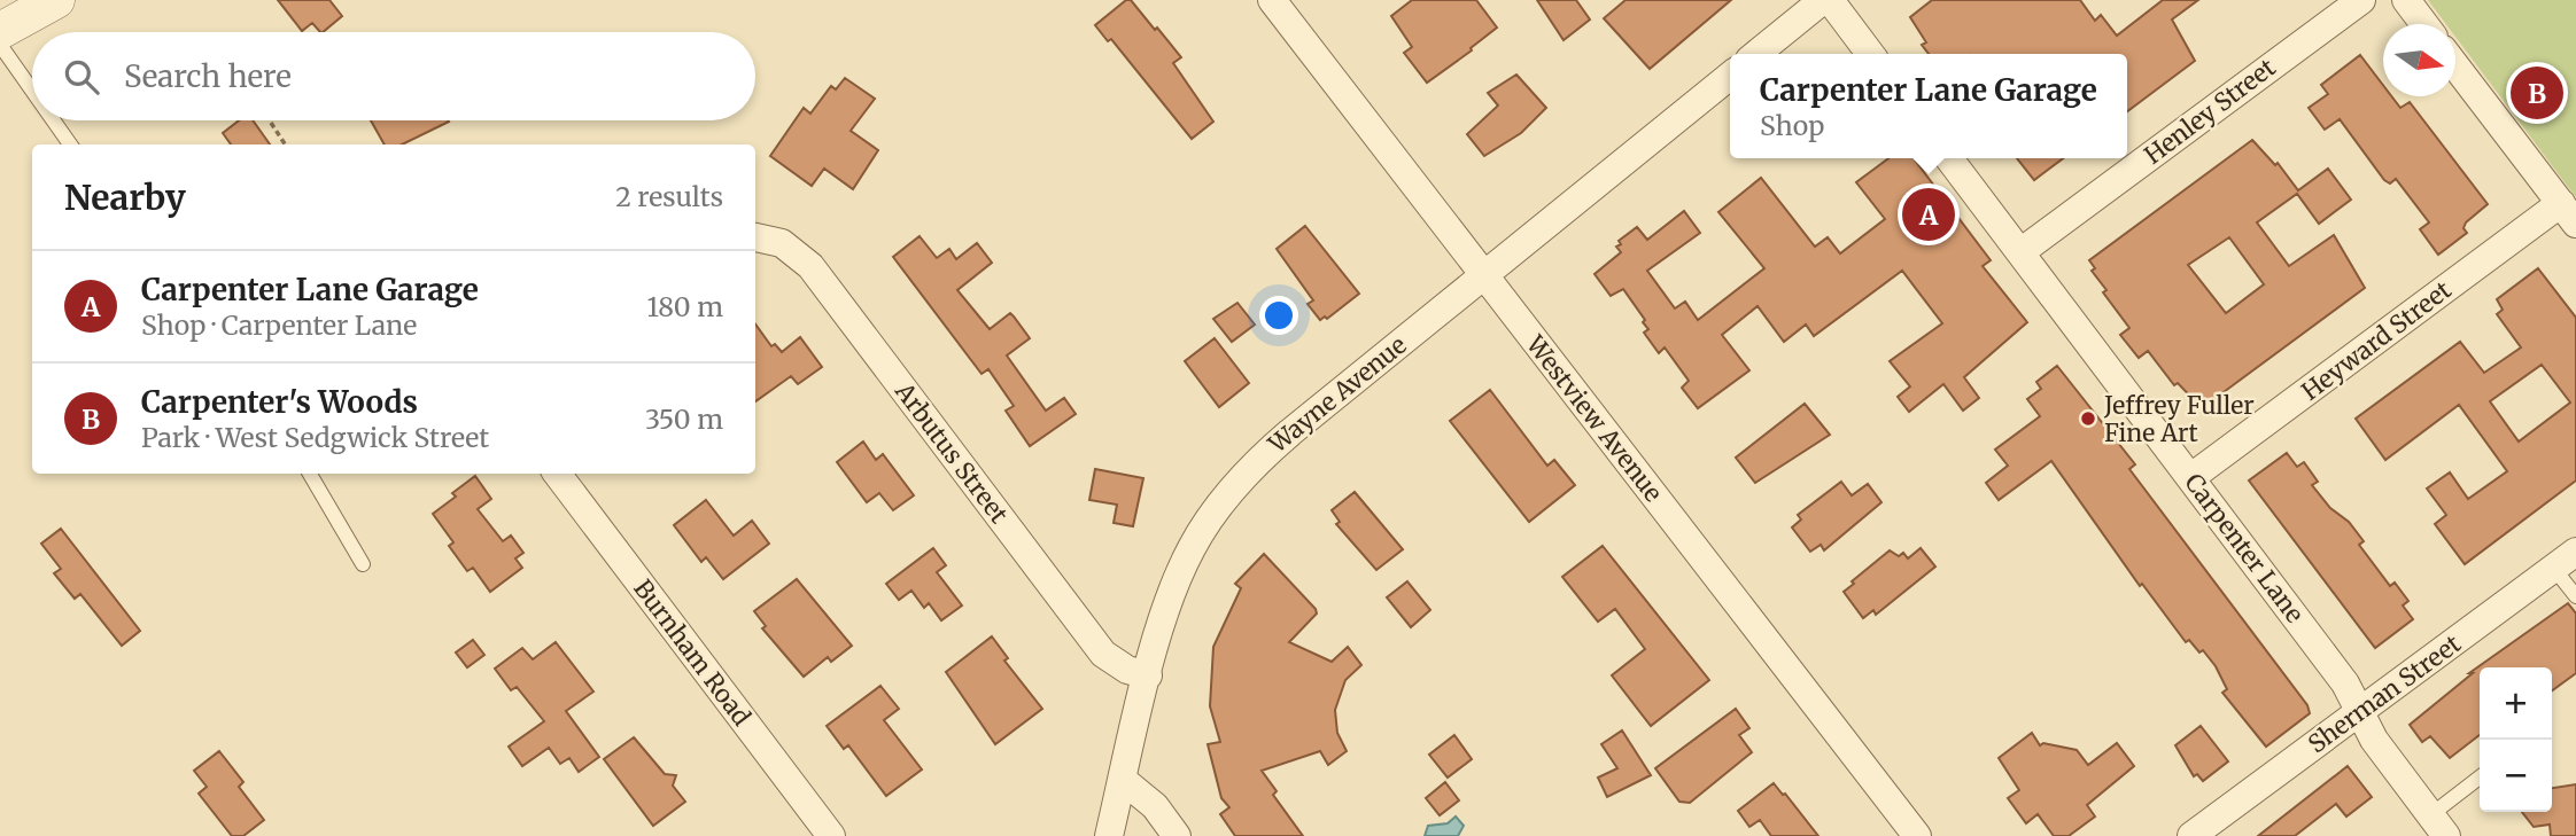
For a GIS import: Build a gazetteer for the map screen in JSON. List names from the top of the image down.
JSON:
{
  "streets": {
    "street": [
      "Henley Street",
      "Heyward Street",
      "Wayne Avenue",
      "Westview Avenue",
      "Arbutus Street",
      "Carpenter Lane",
      "Burnham Road",
      "Sherman Street"
    ]
  },
  "crossings": [
    ["Henley Street", "Carpenter Lane"],
    ["Heyward Street", "Carpenter Lane"],
    ["Wayne Avenue", "Westview Avenue"],
    ["Wayne Avenue", "Arbutus Street"],
    ["Carpenter Lane", "Sherman Street"]
  ],
  "places": ["Jeffrey Fuller Fine Art"],
  "north": "right",
  "page": {
    "search": "Search here",
    "popup": ["Carpenter Lane Garage", "Shop"],
    "pins": ["B", "A"],
    "heading": ["Nearby", "2 results"],
    "list": [
      {
        "mark": "A",
        "name": "Carpenter Lane Garage",
        "note": "Shop · Carpenter Lane",
        "value": "180 m"
      },
      {
        "mark": "B",
        "name": "Carpenter's Woods",
        "note": "Park · West Sedgwick Street",
        "value": "350 m"
      }
    ],
    "map_buttons": ["+", "−"]
  }
}
